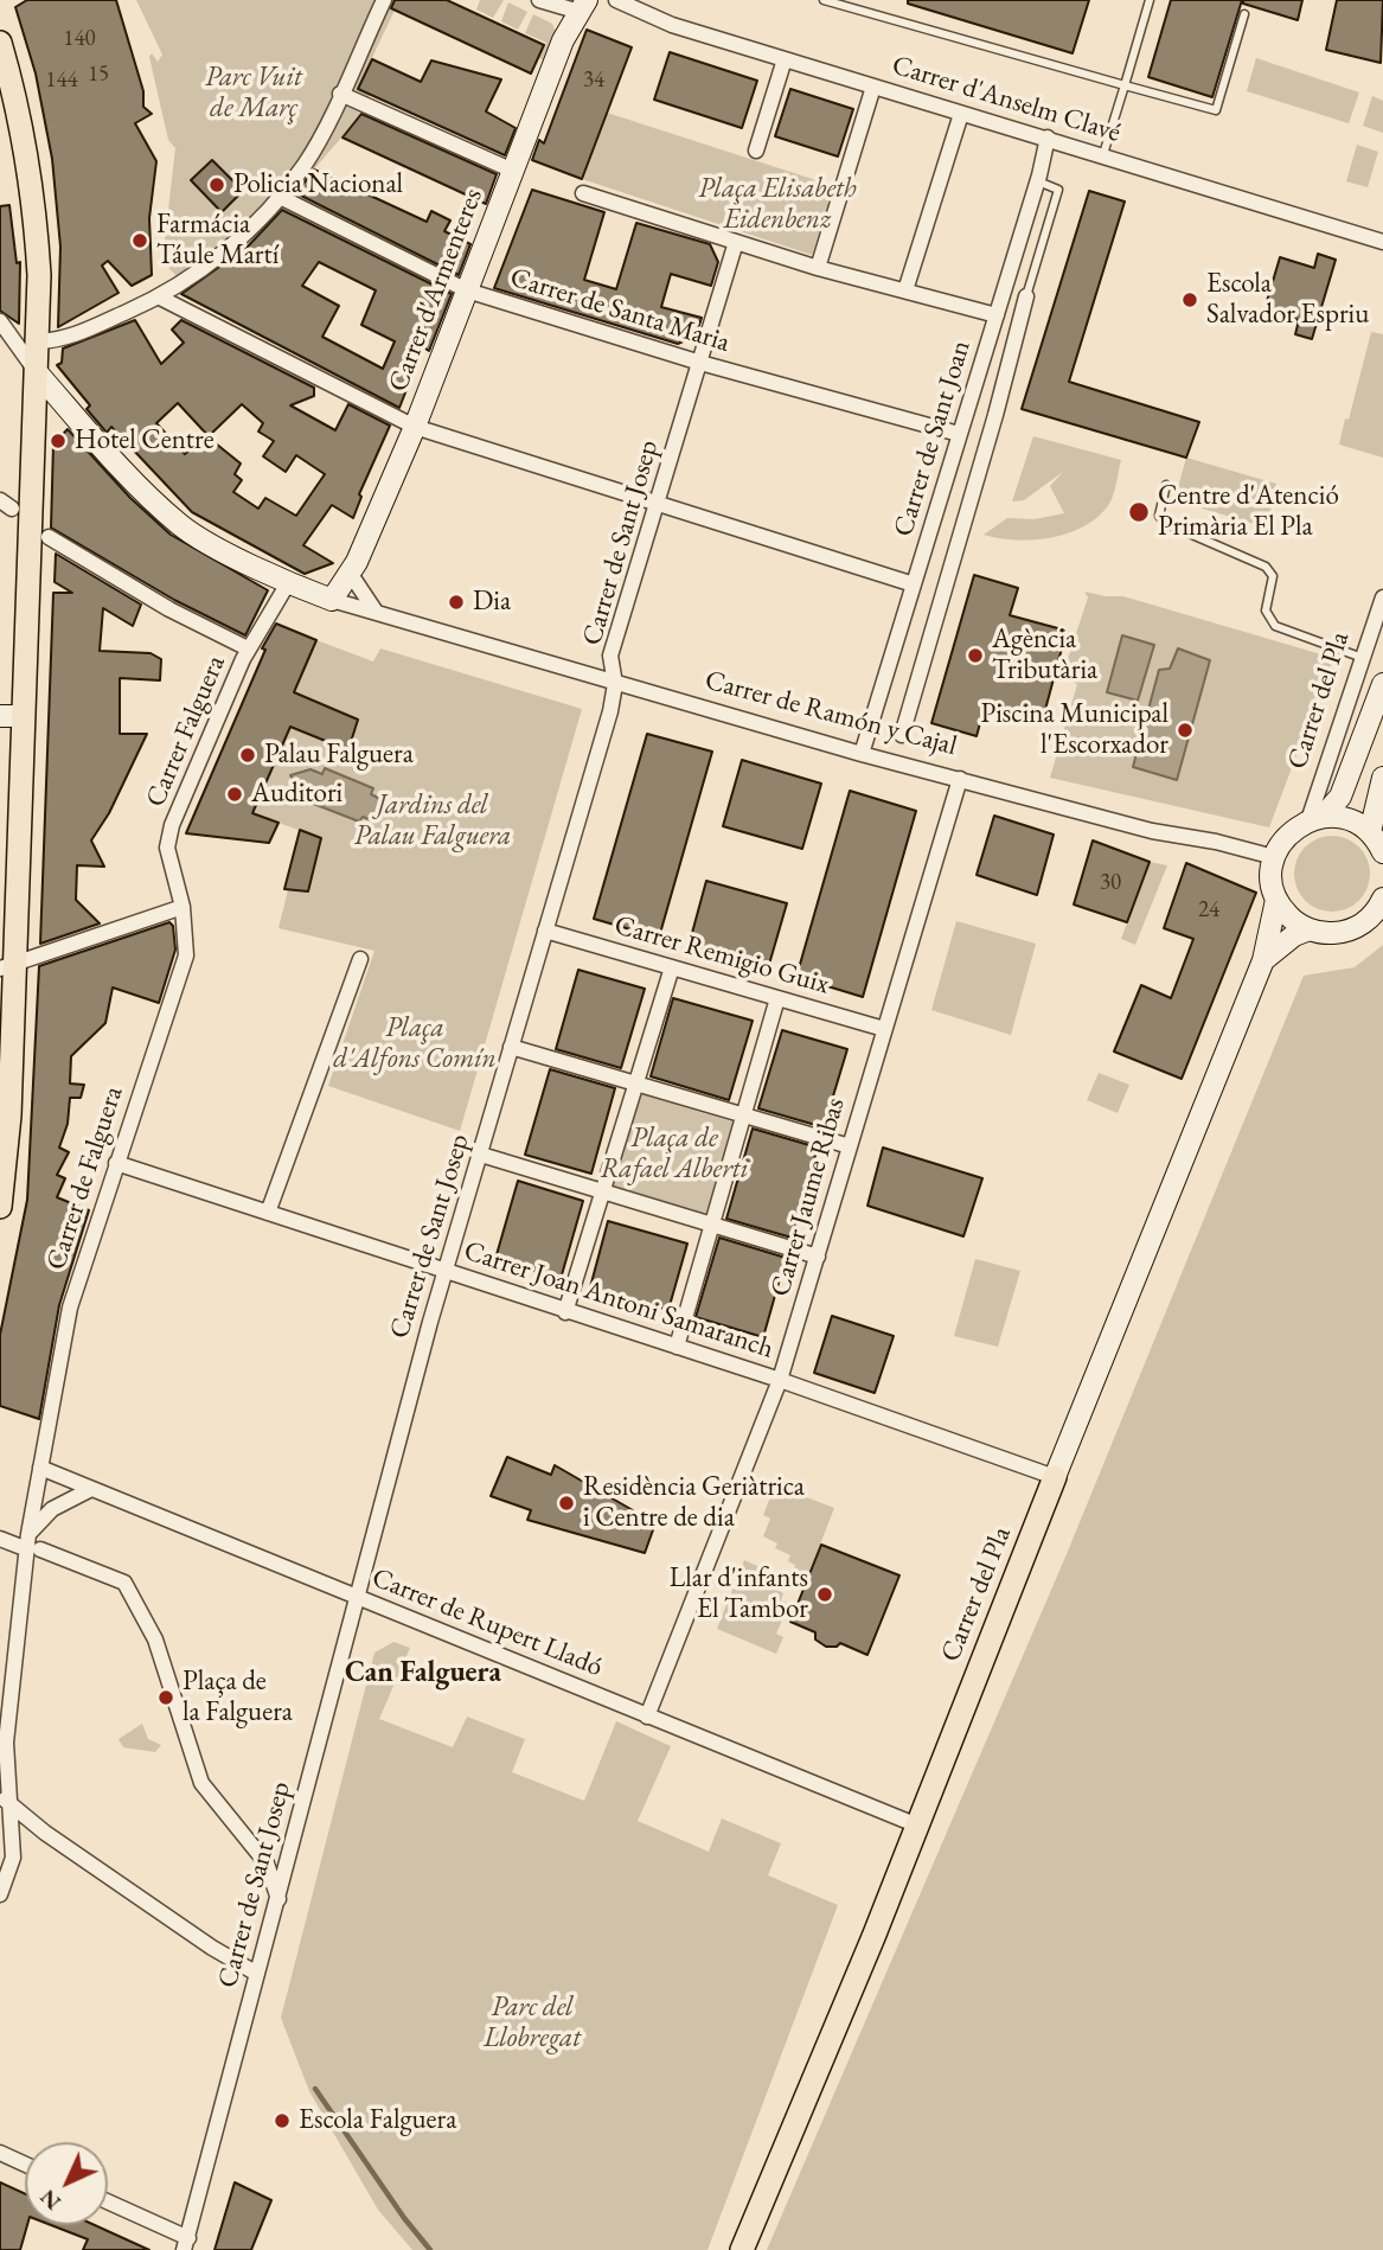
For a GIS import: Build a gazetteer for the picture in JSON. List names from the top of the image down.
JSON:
{
  "streets": {
    "main road": ["Carrer d'Armenteres", "Carrer del Pla", "Carrer de Ramón y Cajal"],
    "street": [
      "Carrer d'Anselm Clavé",
      "Carrer de Santa Maria",
      "Carrer de Sant Joan",
      "Carrer de Sant Josep",
      "Carrer Falguera",
      "Carrer Remigio Guix",
      "Carrer de Falguera",
      "Carrer Jaume Ribas",
      "Carrer Joan Antoni Samaranch",
      "Carrer de Rupert Lladó"
    ]
  },
  "crossings": [
    ["Carrer d'Anselm Clavé", "Carrer de Sant Joan"],
    ["Carrer d'Armenteres", "Carrer de Santa Maria"],
    ["Carrer d'Armenteres", "Carrer de Ramón y Cajal"],
    ["Carrer de Santa Maria", "Carrer de Sant Joan"],
    ["Carrer de Santa Maria", "Carrer de Sant Josep"],
    ["Carrer de Sant Joan", "Carrer de Ramón y Cajal"],
    ["Carrer de Sant Josep", "Carrer de Ramón y Cajal"],
    ["Carrer de Sant Josep", "Carrer Remigio Guix"],
    ["Carrer de Sant Josep", "Carrer Joan Antoni Samaranch"],
    ["Carrer de Sant Josep", "Carrer de Rupert Lladó"],
    ["Carrer del Pla", "Carrer de Ramón y Cajal"],
    ["Carrer del Pla", "Carrer Joan Antoni Samaranch"],
    ["Carrer del Pla", "Carrer de Rupert Lladó"],
    ["Carrer de Ramón y Cajal", "Carrer Falguera"],
    ["Carrer de Ramón y Cajal", "Carrer Jaume Ribas"],
    ["Carrer Falguera", "Carrer de Falguera"],
    ["Carrer Remigio Guix", "Carrer Jaume Ribas"],
    ["Carrer de Falguera", "Carrer Joan Antoni Samaranch"],
    ["Carrer de Falguera", "Carrer de Rupert Lladó"],
    ["Carrer Jaume Ribas", "Carrer Joan Antoni Samaranch"],
    ["Carrer Jaume Ribas", "Carrer de Rupert Lladó"]
  ],
  "districts": ["Can Falguera"],
  "parks": [
    "Parc Vuit de Març",
    "Plaça Elisabeth Eidenbenz",
    "Jardins del Palau Falguera",
    "Plaça d'Alfons Comín",
    "Plaça de Rafael Alberti",
    "Parc del Llobregat"
  ],
  "places": [
    "Policia Nacional",
    "Farmácia Táule Martí",
    "Escola Salvador Espriu",
    "Hotel Centre",
    "Centre d'Atenció Primària El Pla",
    "Dia",
    "Agència Tributària",
    "Piscina Municipal l'Escorxador",
    "Palau Falguera",
    "Auditori",
    "Residència Geriàtrica i Centre de dia",
    "Llar d'infants El Tambor",
    "Plaça de la Falguera",
    "Escola Falguera"
  ],
  "house_numbers": [
    "140",
    "15",
    "144",
    "34",
    "30",
    "24"
  ],
  "north": "bottom left"
}
